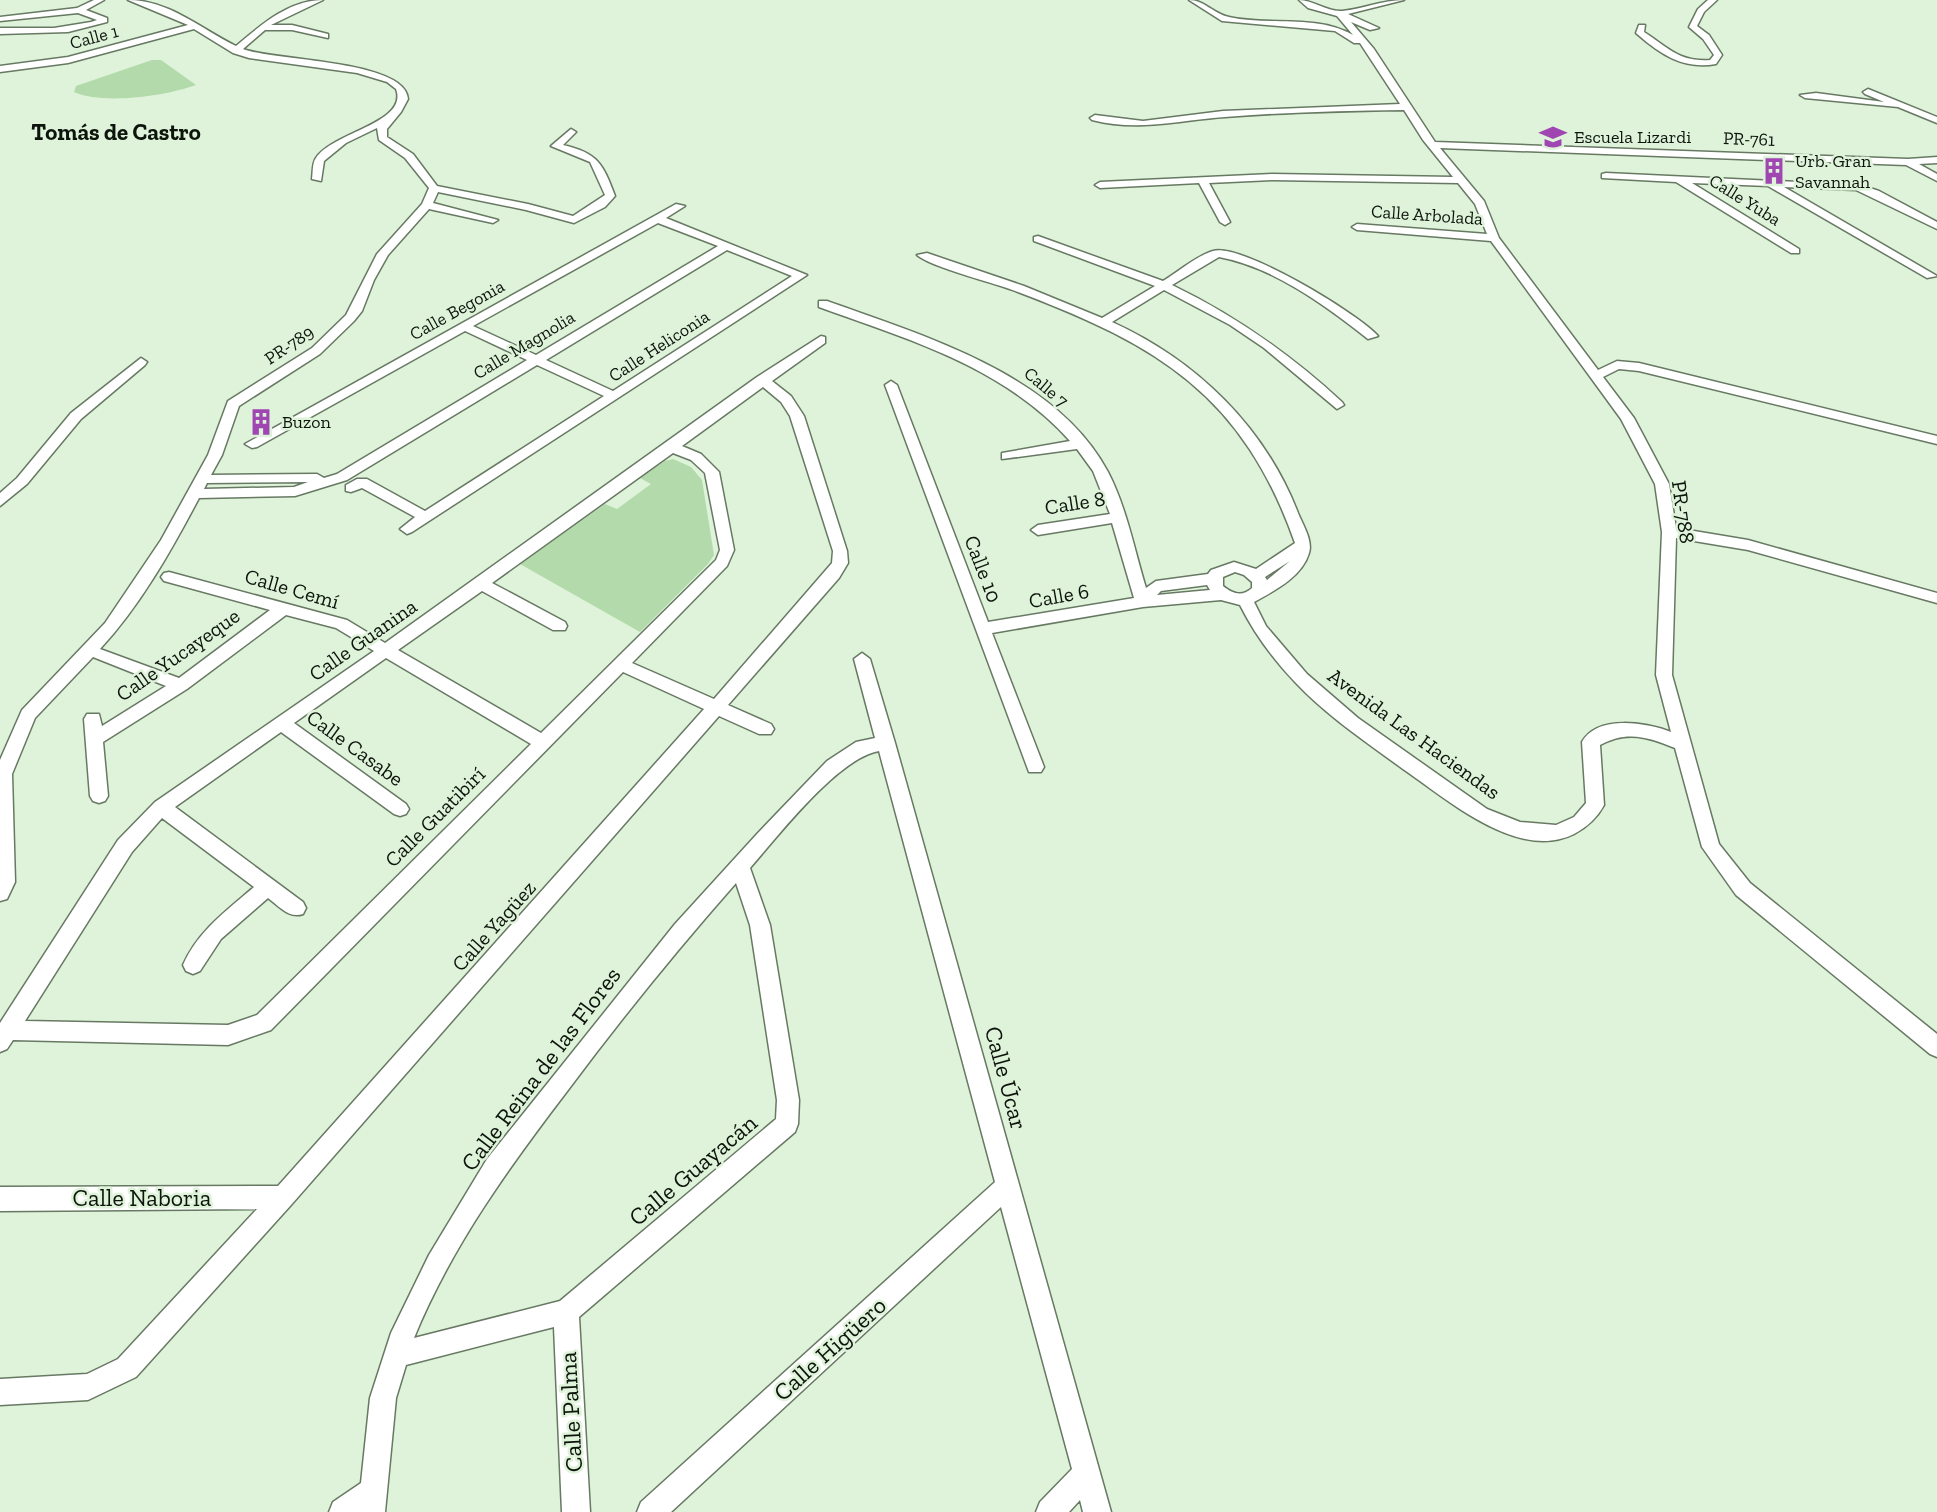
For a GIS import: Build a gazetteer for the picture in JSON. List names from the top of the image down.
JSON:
{
  "streets": {
    "street": [
      "Calle 1",
      "PR-761",
      "Calle Yuba",
      "Calle Arbolada",
      "Calle Begonia",
      "PR-789",
      "Calle Magnolia",
      "Calle Heliconia",
      "Calle 7",
      "Calle 8",
      "PR-788",
      "Calle 10",
      "Calle Cemí",
      "Calle 6",
      "Calle Guanina",
      "Calle Yucayeque",
      "Avenida Las Haciendas",
      "Calle Casabe",
      "Calle Guatibirí",
      "Calle Yagüez",
      "Calle Reina de las Flores",
      "Calle Úcar",
      "Calle Guayacán",
      "Calle Naboria",
      "Calle Higüero",
      "Calle Palma"
    ]
  },
  "crossings": [
    ["PR-761", "PR-788"],
    ["Calle Arbolada", "PR-788"],
    ["Calle Begonia", "Calle Heliconia"],
    ["PR-789", "Calle Magnolia"],
    ["Calle Magnolia", "Calle Heliconia"],
    ["Calle 7", "Calle 8"],
    ["Calle 7", "Calle 6"],
    ["PR-788", "Avenida Las Haciendas"],
    ["Calle 10", "Calle 6"],
    ["Calle Cemí", "Calle Guanina"],
    ["Calle Cemí", "Calle Yucayeque"],
    ["Calle Cemí", "Calle Guatibirí"],
    ["Calle 6", "Avenida Las Haciendas"],
    ["Calle Guanina", "Calle Casabe"],
    ["Calle Guanina", "Calle Guatibirí"],
    ["Calle Guanina", "Calle Yagüez"],
    ["Calle Yagüez", "Calle Naboria"],
    ["Calle Reina de las Flores", "Calle Úcar"],
    ["Calle Reina de las Flores", "Calle Guayacán"],
    ["Calle Úcar", "Calle Higüero"],
    ["Calle Guayacán", "Calle Palma"]
  ],
  "districts": ["Tomás de Castro"],
  "places": {
    "school or university": ["Escuela Lizardi"],
    "building": ["Urb. Gran Savannah", "Buzon"]
  }
}
